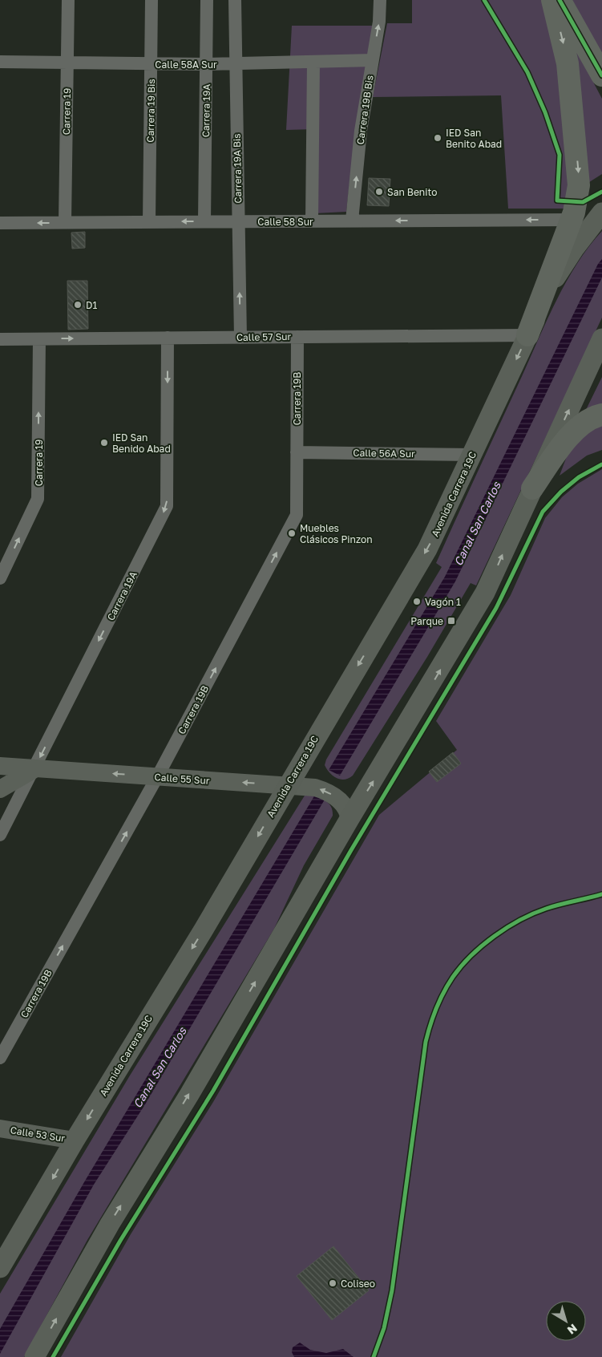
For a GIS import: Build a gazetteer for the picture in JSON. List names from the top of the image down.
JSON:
{
  "streets": {
    "main road": ["Avenida Carrera 19C"],
    "street": [
      "Calle 58A Sur",
      "Carrera 19B Bis",
      "Carrera 19 Bis",
      "Carrera 19A",
      "Carrera 19",
      "Carrera 19A Bis",
      "Calle 58 Sur",
      "Calle 57 Sur",
      "Carrera 19B",
      "Calle 56A Sur",
      "Calle 55 Sur",
      "Calle 53 Sur"
    ]
  },
  "crossings": [
    ["Calle 58A Sur", "Carrera 19B Bis"],
    ["Calle 58A Sur", "Carrera 19 Bis"],
    ["Calle 58A Sur", "Carrera 19A"],
    ["Calle 58A Sur", "Carrera 19"],
    ["Calle 58A Sur", "Carrera 19A Bis"],
    ["Carrera 19B Bis", "Calle 58 Sur"],
    ["Carrera 19 Bis", "Calle 58 Sur"],
    ["Carrera 19A", "Calle 58 Sur"],
    ["Carrera 19A", "Calle 57 Sur"],
    ["Carrera 19A", "Calle 55 Sur"],
    ["Carrera 19", "Calle 58 Sur"],
    ["Carrera 19", "Calle 57 Sur"],
    ["Carrera 19A Bis", "Calle 58 Sur"],
    ["Carrera 19A Bis", "Calle 57 Sur"],
    ["Calle 57 Sur", "Carrera 19B"],
    ["Calle 57 Sur", "Avenida Carrera 19C"],
    ["Carrera 19B", "Calle 56A Sur"],
    ["Carrera 19B", "Calle 55 Sur"],
    ["Calle 56A Sur", "Avenida Carrera 19C"],
    ["Avenida Carrera 19C", "Calle 55 Sur"],
    ["Avenida Carrera 19C", "Calle 53 Sur"]
  ],
  "one_way": [
    "Carrera 19A",
    "Carrera 19",
    "Calle 58 Sur",
    "Carrera 19B",
    "Calle 55 Sur"
  ],
  "water": ["Canal San Carlos"],
  "places": {
    "other": [
      "IED San Benito Abad",
      "San Benito",
      "D1",
      "IED San Benido Abad",
      "Muebles Clásicos Pinzon",
      "Vagón 1",
      "Coliseo"
    ],
    "transit": ["Parque"]
  },
  "north": "bottom right"
}
